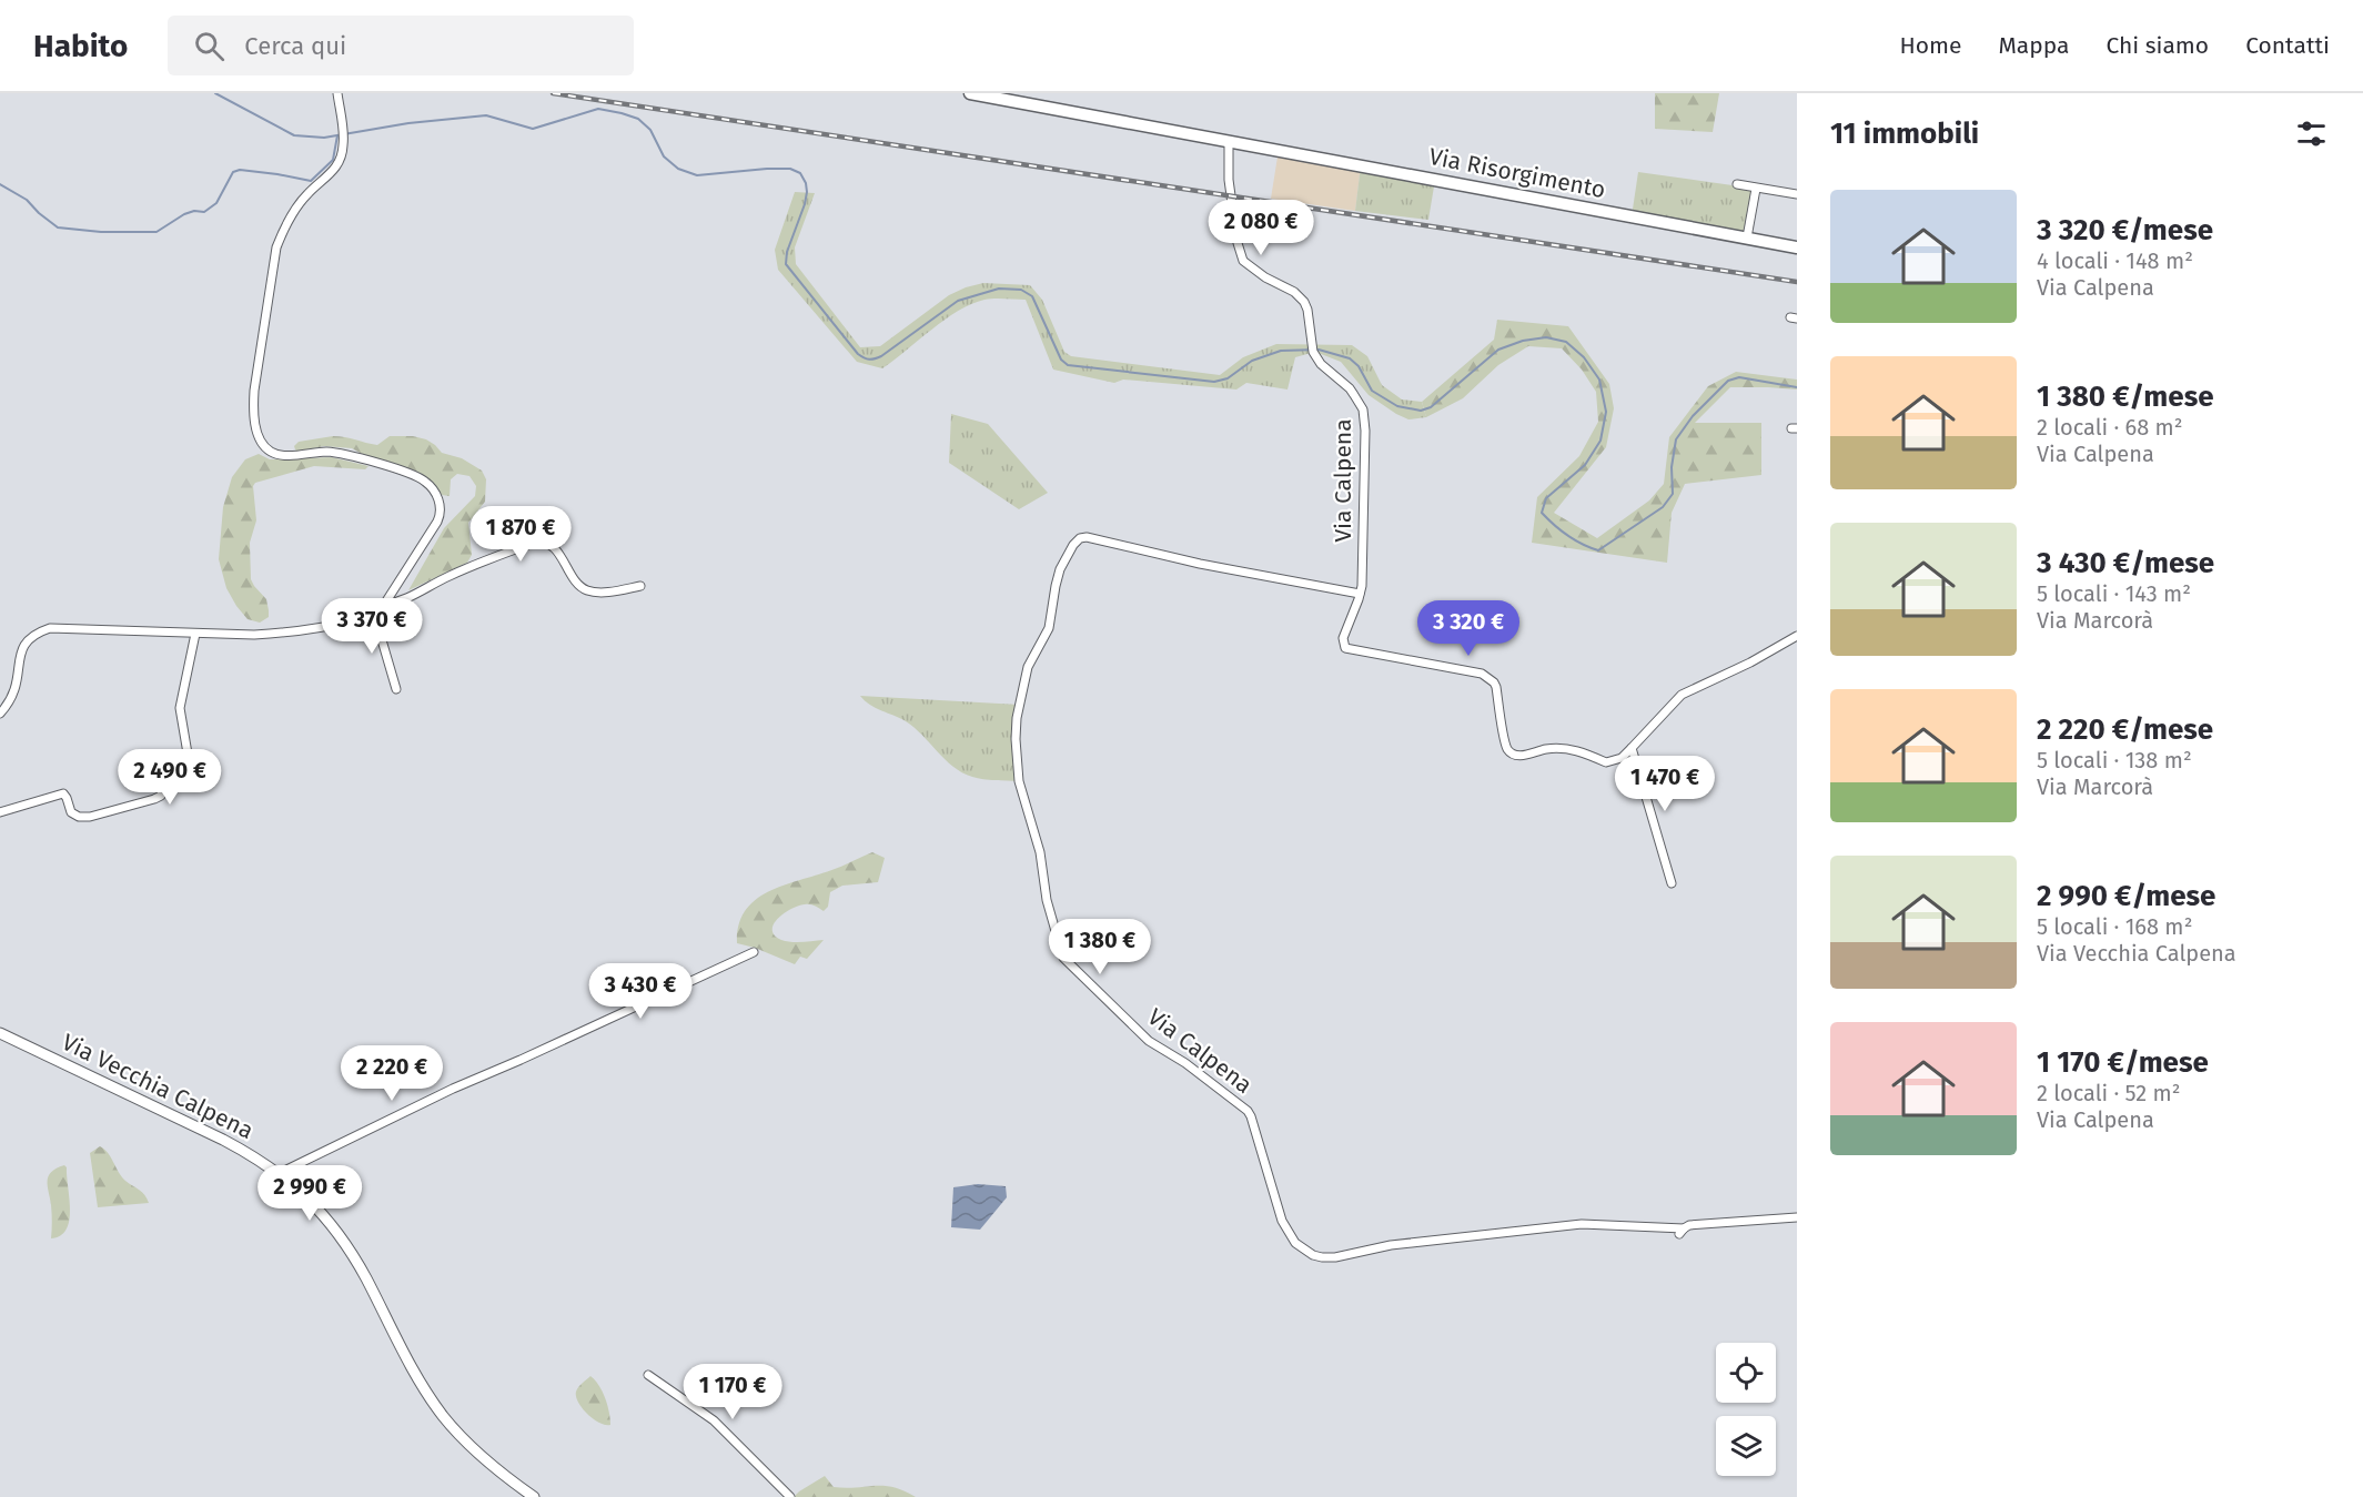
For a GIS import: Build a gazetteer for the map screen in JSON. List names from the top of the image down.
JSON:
{
  "streets": {
    "main road": ["Via Risorgimento", "Via Vecchia Calpena"],
    "street": ["Via Calpena"]
  },
  "crossings": [
    ["Via Risorgimento", "Via Calpena"]
  ],
  "page": {
    "header": "Habito",
    "search": "Cerca qui",
    "nav": [
      "Home",
      "Mappa",
      "Chi siamo",
      "Contatti"
    ],
    "heading": "11 immobili",
    "list": [
      {
        "name": "3 320 €/mese",
        "note": "4 locali · 148 m² · Via Calpena"
      },
      {
        "name": "1 380 €/mese",
        "note": "2 locali · 68 m² · Via Calpena"
      },
      {
        "name": "3 430 €/mese",
        "note": "5 locali · 143 m² · Via Marcorà"
      },
      {
        "name": "2 220 €/mese",
        "note": "5 locali · 138 m² · Via Marcorà"
      },
      {
        "name": "2 990 €/mese",
        "note": "5 locali · 168 m² · Via Vecchia Calpena"
      },
      {
        "name": "1 170 €/mese",
        "note": "2 locali · 52 m² · Via Calpena"
      }
    ],
    "price": [
      "2 080 €",
      "1 870 €",
      "3 370 €",
      "3 320 €",
      "2 490 €",
      "1 470 €",
      "1 380 €",
      "3 430 €",
      "2 220 €",
      "2 990 €",
      "1 170 €"
    ]
  }
}
